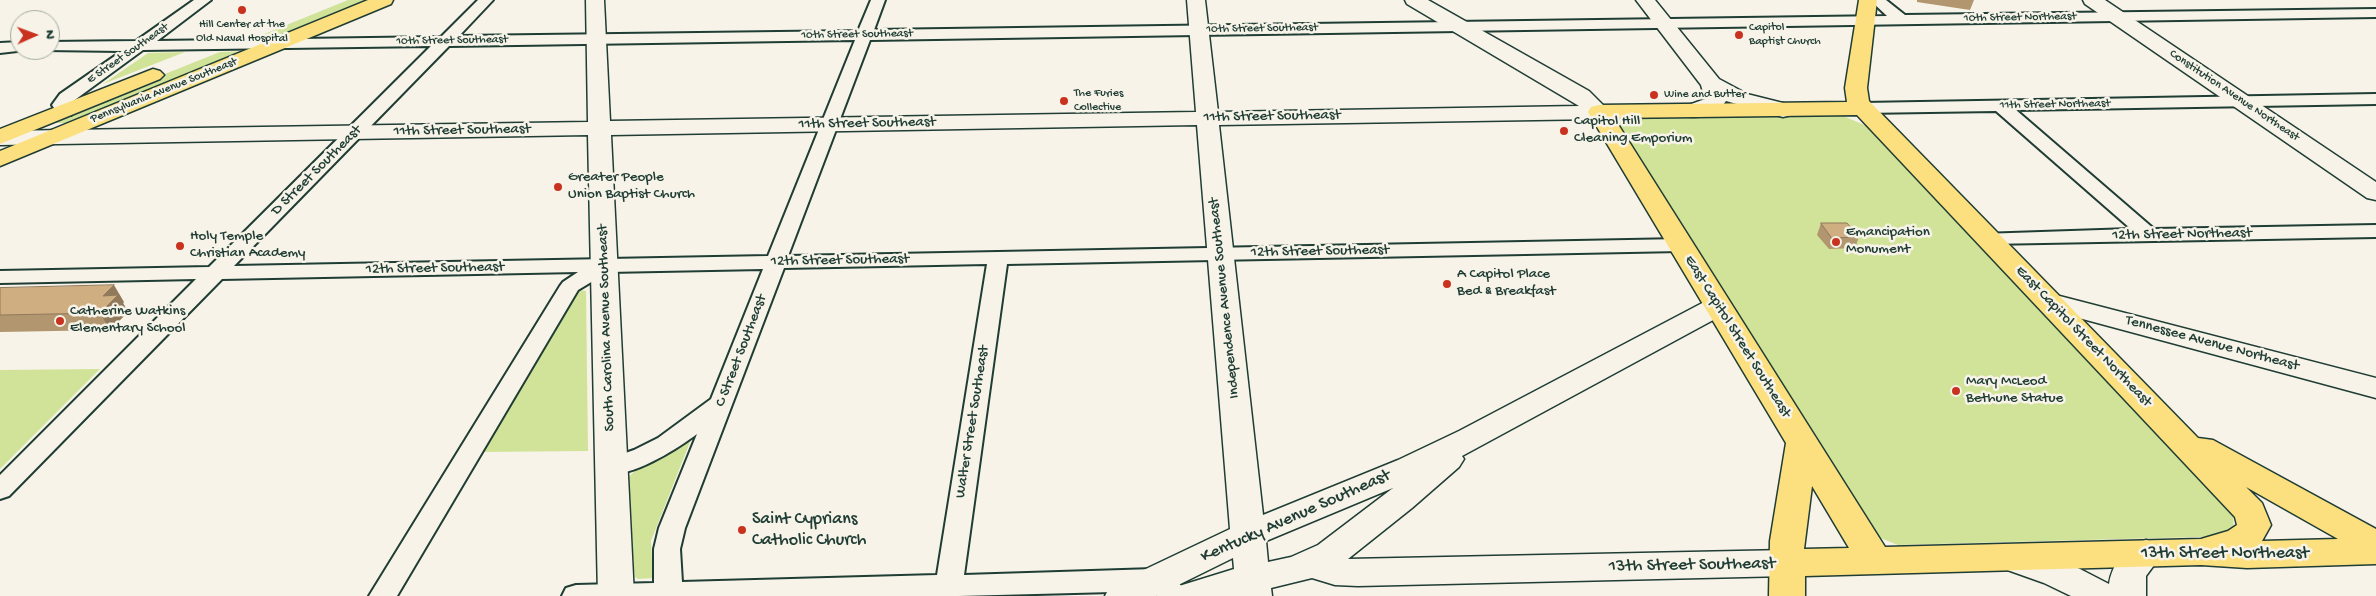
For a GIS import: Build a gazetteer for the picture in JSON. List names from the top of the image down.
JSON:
{
  "streets": {
    "main road": [
      "Pennsylvania Avenue Southeast",
      "Constitution Avenue Northeast",
      "11th Street Northeast",
      "11th Street Southeast",
      "Independence Avenue Southeast",
      "South Carolina Avenue Southeast",
      "East Capitol Street Southeast",
      "East Capitol Street Northeast",
      "Tennessee Avenue Northeast",
      "Kentucky Avenue Southeast",
      "13th Street Northeast",
      "13th Street Southeast"
    ],
    "street": [
      "10th Street Northeast",
      "10th Street Southeast",
      "E Street Southeast",
      "D Street Southeast",
      "12th Street Northeast",
      "12th Street Southeast",
      "C Street Southeast",
      "Walter Street Southeast"
    ]
  },
  "crossings": [
    ["10th Street Northeast", "10th Street Southeast"],
    ["10th Street Northeast", "Constitution Avenue Northeast"],
    ["10th Street Southeast", "E Street Southeast"],
    ["10th Street Southeast", "Pennsylvania Avenue Southeast"],
    ["10th Street Southeast", "D Street Southeast"],
    ["10th Street Southeast", "Independence Avenue Southeast"],
    ["10th Street Southeast", "South Carolina Avenue Southeast"],
    ["10th Street Southeast", "C Street Southeast"],
    ["E Street Southeast", "Pennsylvania Avenue Southeast"],
    ["Pennsylvania Avenue Southeast", "11th Street Southeast"],
    ["Constitution Avenue Northeast", "11th Street Northeast"],
    ["11th Street Northeast", "11th Street Southeast"],
    ["11th Street Northeast", "East Capitol Street Northeast"],
    ["11th Street Southeast", "D Street Southeast"],
    ["11th Street Southeast", "Independence Avenue Southeast"],
    ["11th Street Southeast", "South Carolina Avenue Southeast"],
    ["11th Street Southeast", "East Capitol Street Southeast"],
    ["11th Street Southeast", "C Street Southeast"],
    ["D Street Southeast", "12th Street Southeast"],
    ["12th Street Northeast", "East Capitol Street Northeast"],
    ["12th Street Southeast", "Independence Avenue Southeast"],
    ["12th Street Southeast", "South Carolina Avenue Southeast"],
    ["12th Street Southeast", "East Capitol Street Southeast"],
    ["12th Street Southeast", "C Street Southeast"],
    ["12th Street Southeast", "Walter Street Southeast"],
    ["Independence Avenue Southeast", "Kentucky Avenue Southeast"],
    ["East Capitol Street Southeast", "Kentucky Avenue Southeast"],
    ["East Capitol Street Southeast", "13th Street Southeast"],
    ["East Capitol Street Northeast", "Tennessee Avenue Northeast"],
    ["East Capitol Street Northeast", "13th Street Northeast"],
    ["Kentucky Avenue Southeast", "13th Street Southeast"],
    ["13th Street Northeast", "13th Street Southeast"]
  ],
  "places": [
    "Hill Center at the Old Naval Hospital",
    "Capitol Baptist Church",
    "Wine and Butter",
    "The Furies Collective",
    "Capitol Hill Cleaning Emporium",
    "Greater People Union Baptist Church",
    "Emancipation Monument",
    "Holy Temple Christian Academy",
    "A Capitol Place Bed & Breakfast",
    "Catherine Watkins Elementary School",
    "Mary McLeod Bethune Statue",
    "Saint Cyprians Catholic Church"
  ],
  "north": "right"
}
